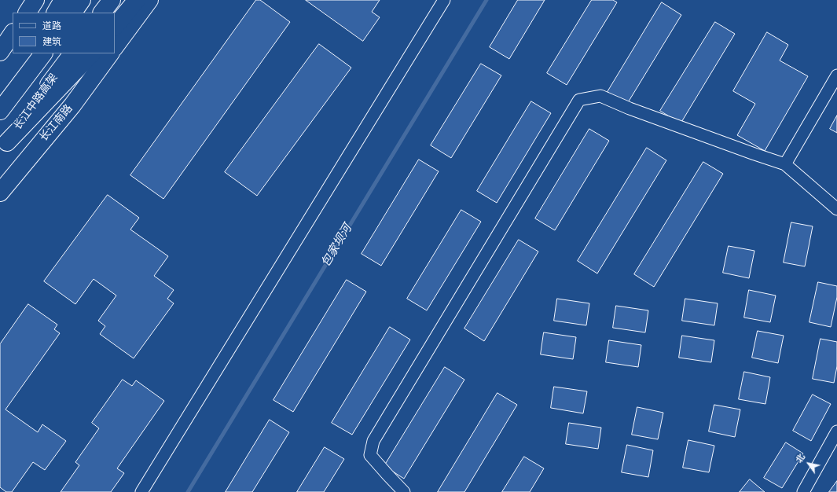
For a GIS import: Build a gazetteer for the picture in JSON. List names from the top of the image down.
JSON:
{
  "streets": {
    "main road": ["长江中路高架", "长江南路"]
  },
  "water": ["包家坝河"],
  "legend": ["道路", "建筑"],
  "north": "top left"
}
